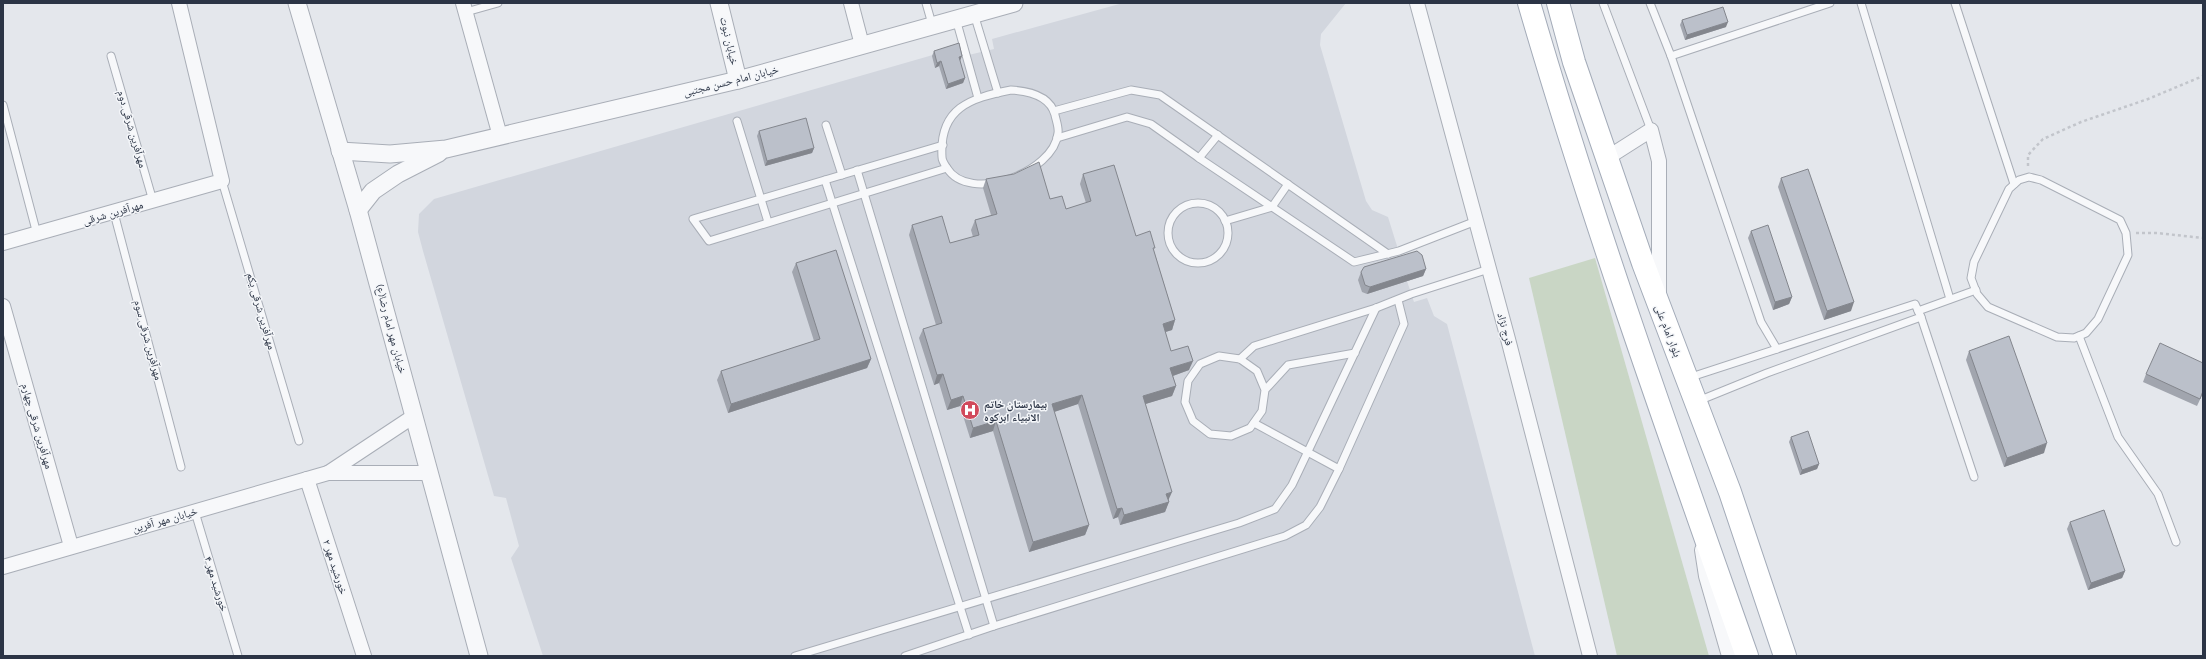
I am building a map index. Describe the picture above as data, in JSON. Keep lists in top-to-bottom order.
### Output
{
  "streets": {
    "main road": ["بلوار امام علی"],
    "street": [
      "خیابان نبوت",
      "خیابان امام حسن مجتبی",
      "مهرآفرین شرقی",
      "خیابان مهر امام رضا(ع)",
      "فرج نژاد",
      "مهرآفرین شرقی چهارم",
      "خیابان مهر آفرین",
      "خورشید مهر ۲"
    ],
    "lane": [
      "مهرآفرین شرقی دوم",
      "مهرآفرین شرقی یکم",
      "مهرآفرین شرقی سوم",
      "خورشید مهر ۴"
    ]
  },
  "crossings": [
    ["خیابان نبوت", "خیابان امام حسن مجتبی"],
    ["خیابان امام حسن مجتبی", "خیابان مهر امام رضا(ع)"],
    ["مهرآفرین شرقی دوم", "مهرآفرین شرقی"],
    ["مهرآفرین شرقی", "مهرآفرین شرقی یکم"],
    ["مهرآفرین شرقی", "مهرآفرین شرقی سوم"],
    ["خیابان مهر امام رضا(ع)", "خیابان مهر آفرین"],
    ["مهرآفرین شرقی چهارم", "خیابان مهر آفرین"],
    ["خیابان مهر آفرین", "خورشید مهر ۲"],
    ["خیابان مهر آفرین", "خورشید مهر ۴"]
  ],
  "places": {
    "hospital": ["بیمارستان خاتم الانبیاء ابرکوه"]
  }
}
